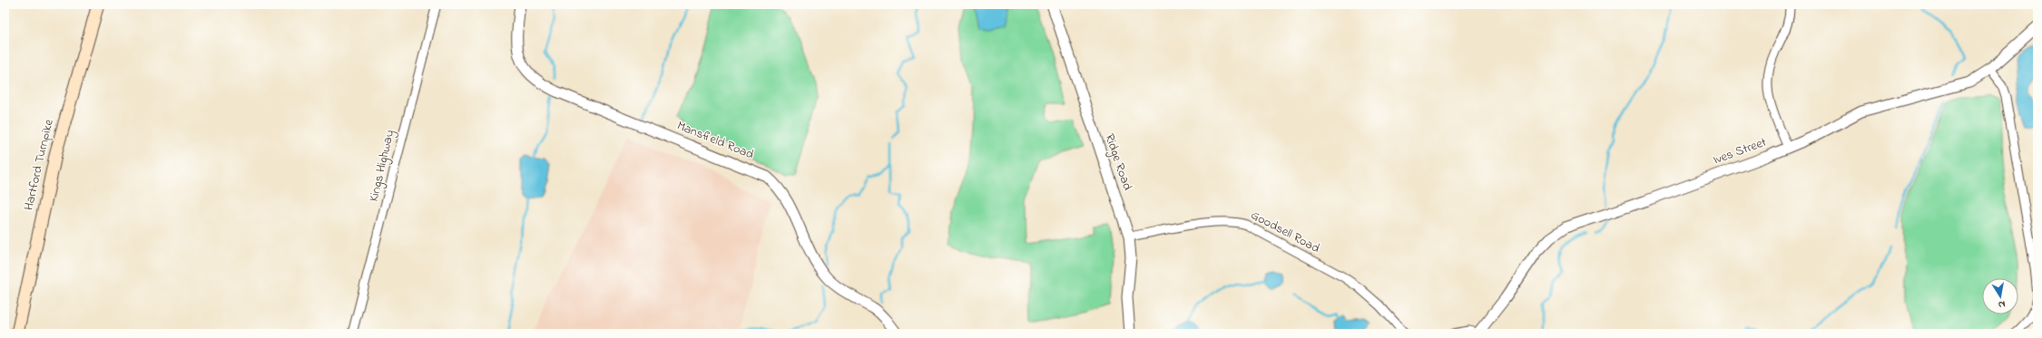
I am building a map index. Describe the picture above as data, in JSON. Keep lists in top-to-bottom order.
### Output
{
  "streets": {
    "main road": ["Hartford Turnpike"],
    "street": [
      "Mansfield Road",
      "Ives Street",
      "Ridge Road",
      "Kings Highway",
      "Goodsell Road"
    ]
  },
  "crossings": [
    ["Ridge Road", "Goodsell Road"]
  ],
  "north": "bottom"
}
